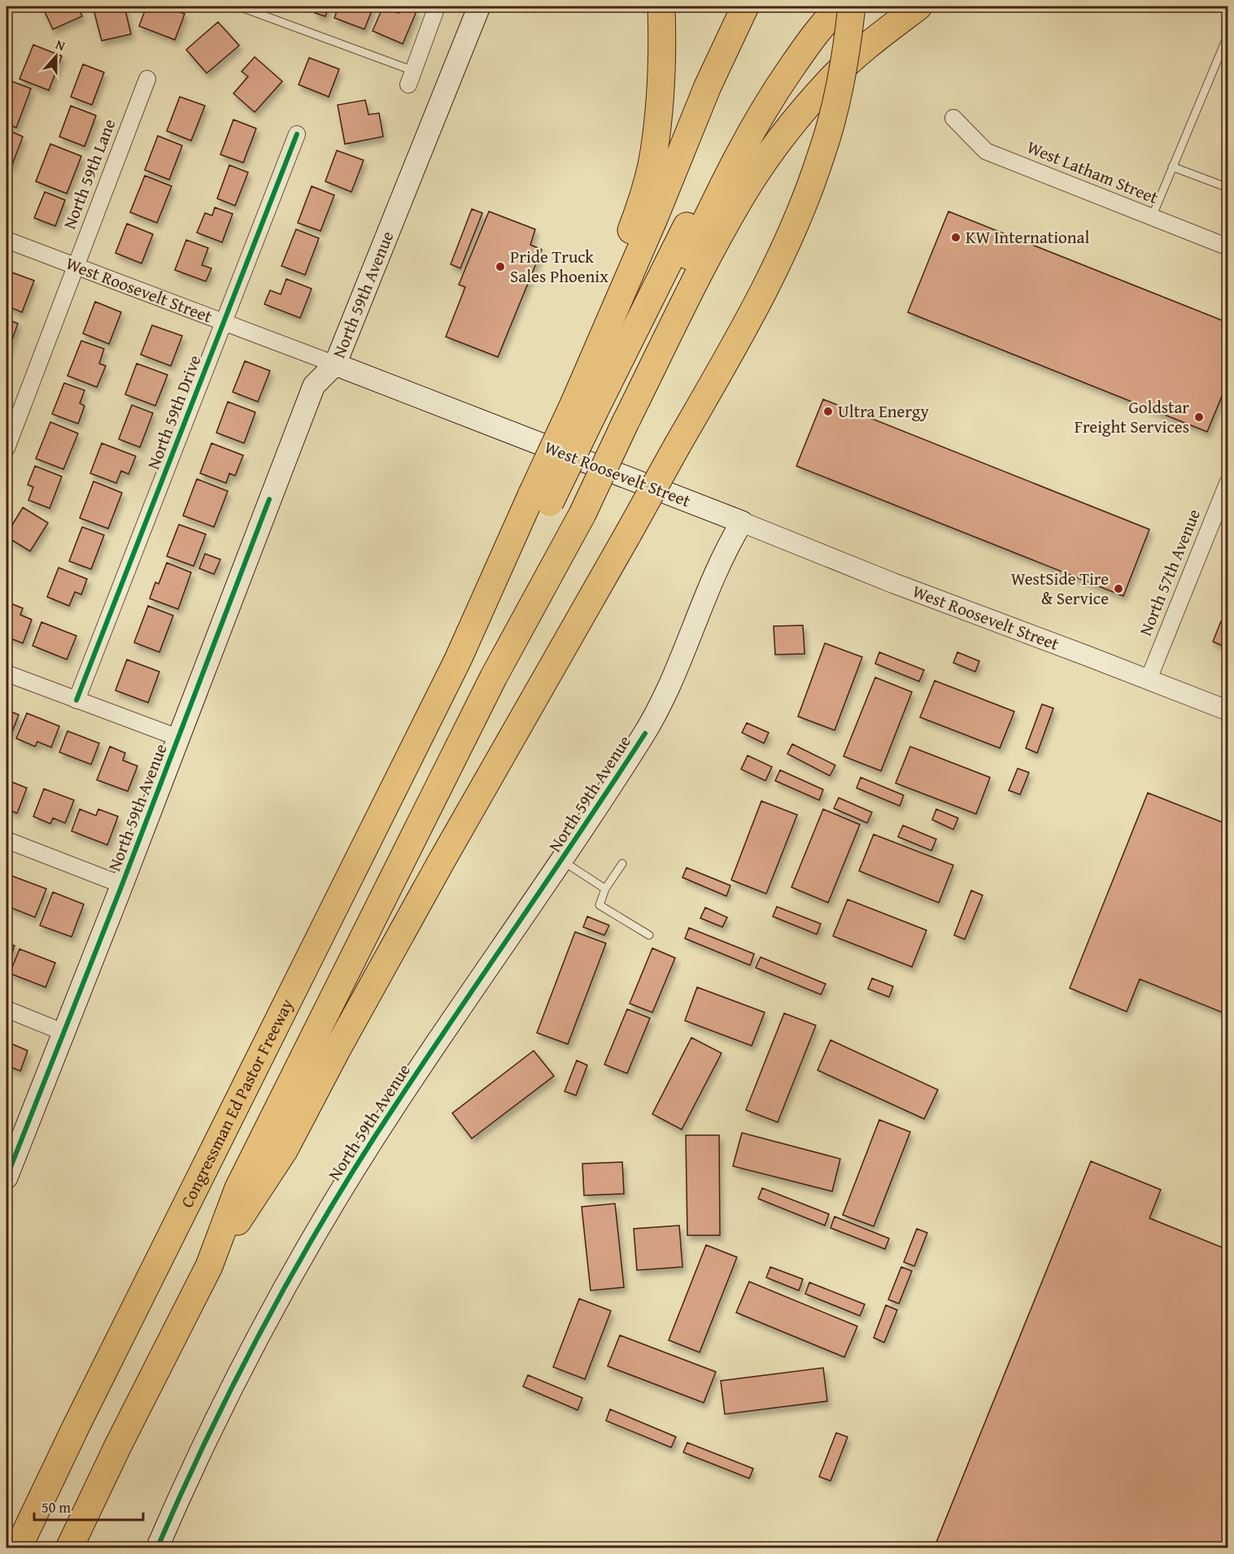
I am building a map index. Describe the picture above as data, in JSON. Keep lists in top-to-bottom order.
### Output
{
  "streets": {
    "highway": ["Congressman Ed Pastor Freeway"],
    "main road": ["West Roosevelt Street", "North 59th Avenue"],
    "street": [
      "West Latham Street",
      "North 59th Lane",
      "North 59th Drive",
      "North 57th Avenue"
    ]
  },
  "crossings": [
    ["North 59th Lane", "West Roosevelt Street"],
    ["West Roosevelt Street", "North 59th Avenue"],
    ["West Roosevelt Street", "North 59th Drive"],
    ["West Roosevelt Street", "North 57th Avenue"]
  ],
  "places": [
    "KW International",
    "Pride Truck Sales Phoenix",
    "Ultra Energy",
    "Goldstar Freight Services",
    "WestSide Tire & Service"
  ],
  "scale_bar": "50 m",
  "north": "top"
}
